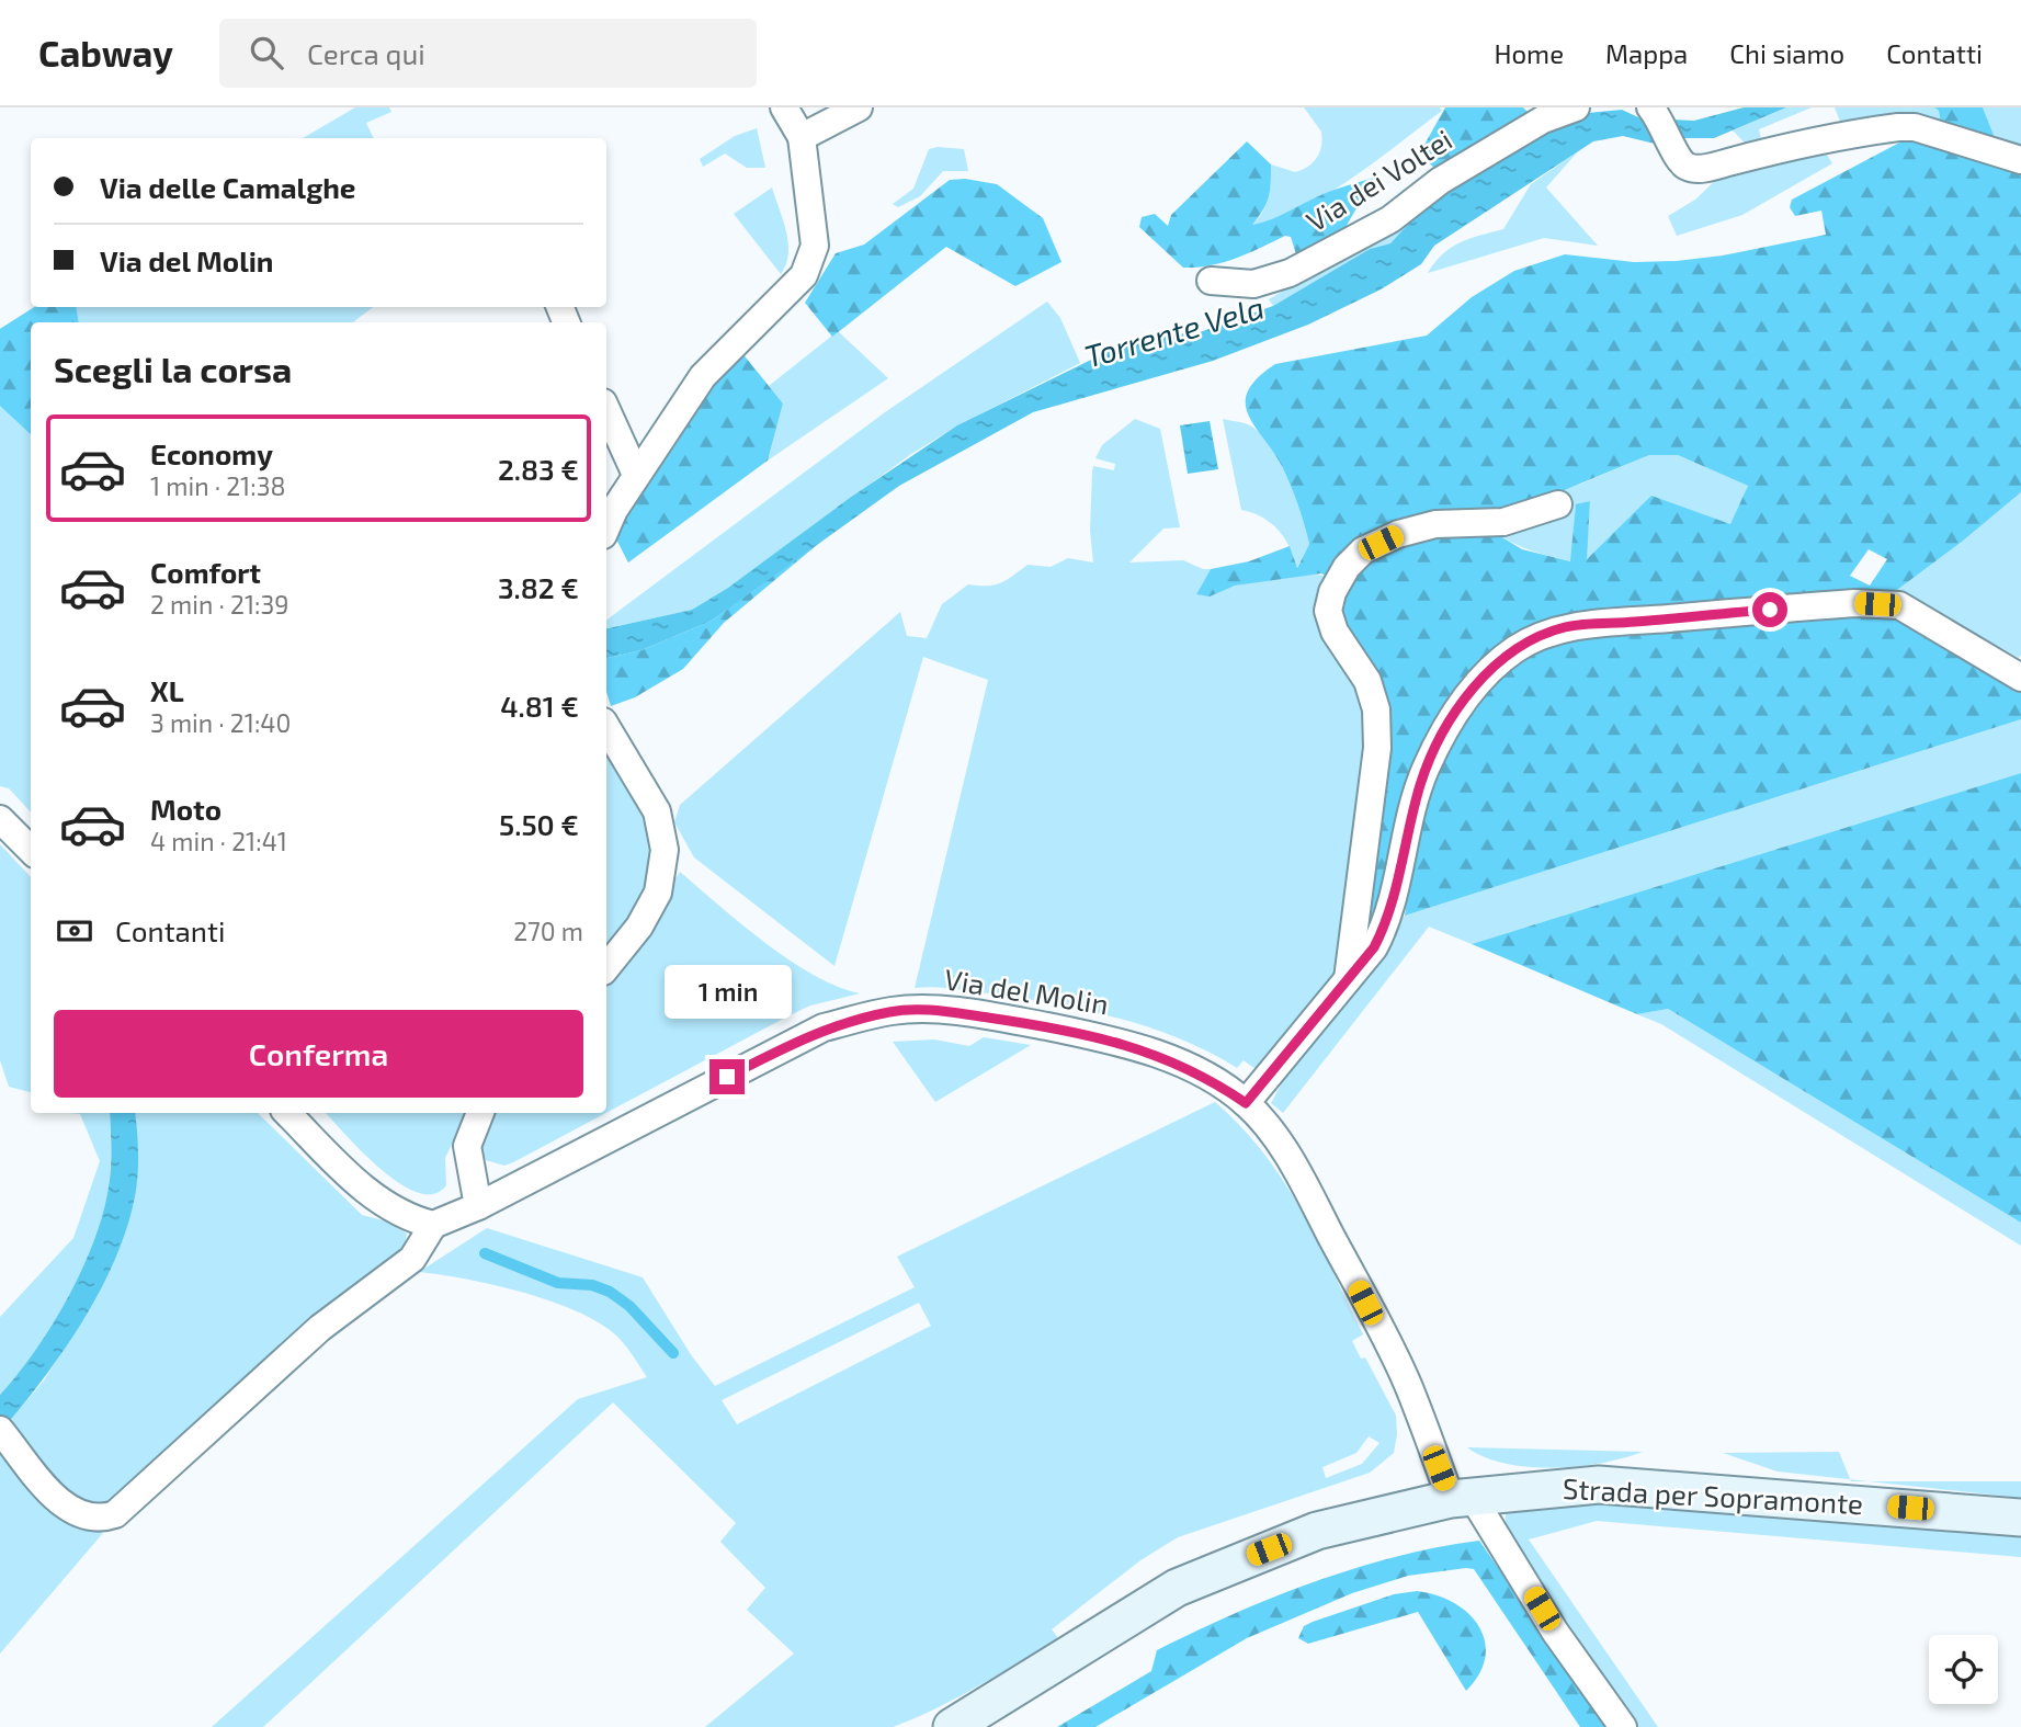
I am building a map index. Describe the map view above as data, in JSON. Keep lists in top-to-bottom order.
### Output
{
  "streets": {
    "main road": ["Strada per Sopramonte"],
    "street": ["Via dei Voltei", "Via del Molin"]
  },
  "crossings": [
    ["Via del Molin", "Strada per Sopramonte"]
  ],
  "water": ["Torrente Vela"],
  "page": {
    "header": "Cabway",
    "search": "Cerca qui",
    "nav": [
      "Home",
      "Mappa",
      "Chi siamo",
      "Contatti"
    ],
    "banner": ["Via delle Camalghe", "Via del Molin"],
    "heading": "Scegli la corsa",
    "list": [
      {
        "name": "Economy",
        "note": "1 min · 21:38",
        "value": "2.83 €"
      },
      {
        "name": "Comfort",
        "note": "2 min · 21:39",
        "value": "3.82 €"
      },
      {
        "name": "XL",
        "note": "3 min · 21:40",
        "value": "4.81 €"
      },
      {
        "name": "Moto",
        "note": "4 min · 21:41",
        "value": "5.50 €"
      }
    ],
    "pay": ["Contanti", "270 m"],
    "bubble": "1 min",
    "buttons": "Conferma"
  }
}
